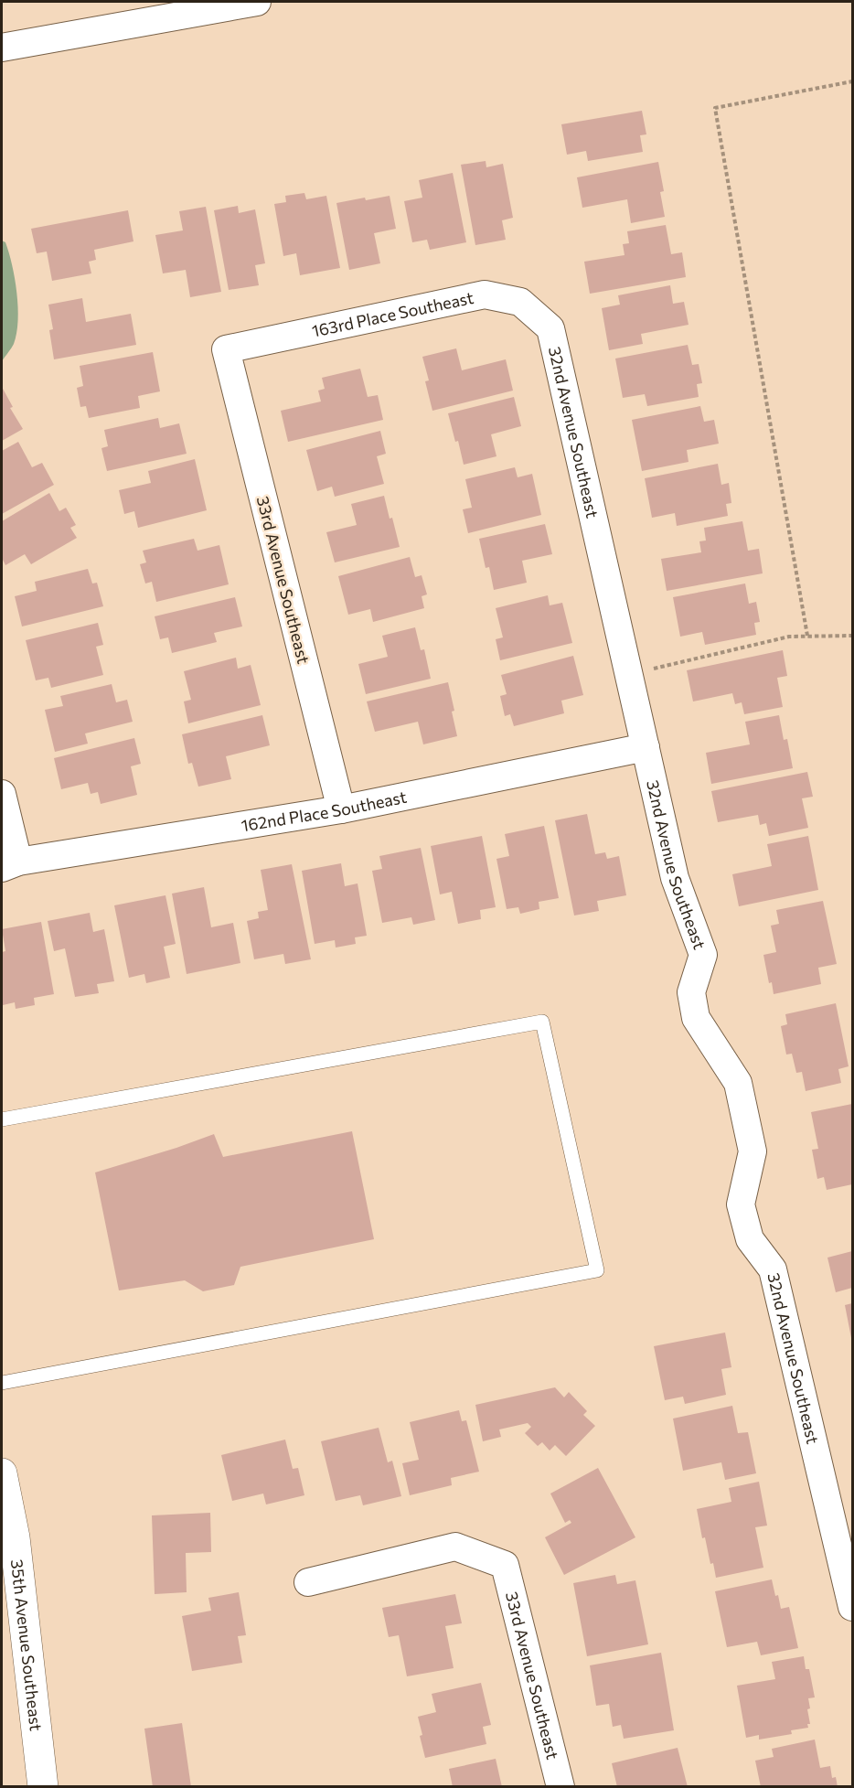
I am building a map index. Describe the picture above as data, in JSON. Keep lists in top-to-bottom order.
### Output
{
  "streets": {
    "street": [
      "163rd Place Southeast",
      "32nd Avenue Southeast",
      "33rd Avenue Southeast",
      "162nd Place Southeast",
      "35th Avenue Southeast"
    ]
  },
  "crossings": [
    ["163rd Place Southeast", "32nd Avenue Southeast"],
    ["163rd Place Southeast", "33rd Avenue Southeast"],
    ["32nd Avenue Southeast", "162nd Place Southeast"],
    ["33rd Avenue Southeast", "162nd Place Southeast"]
  ]
}
